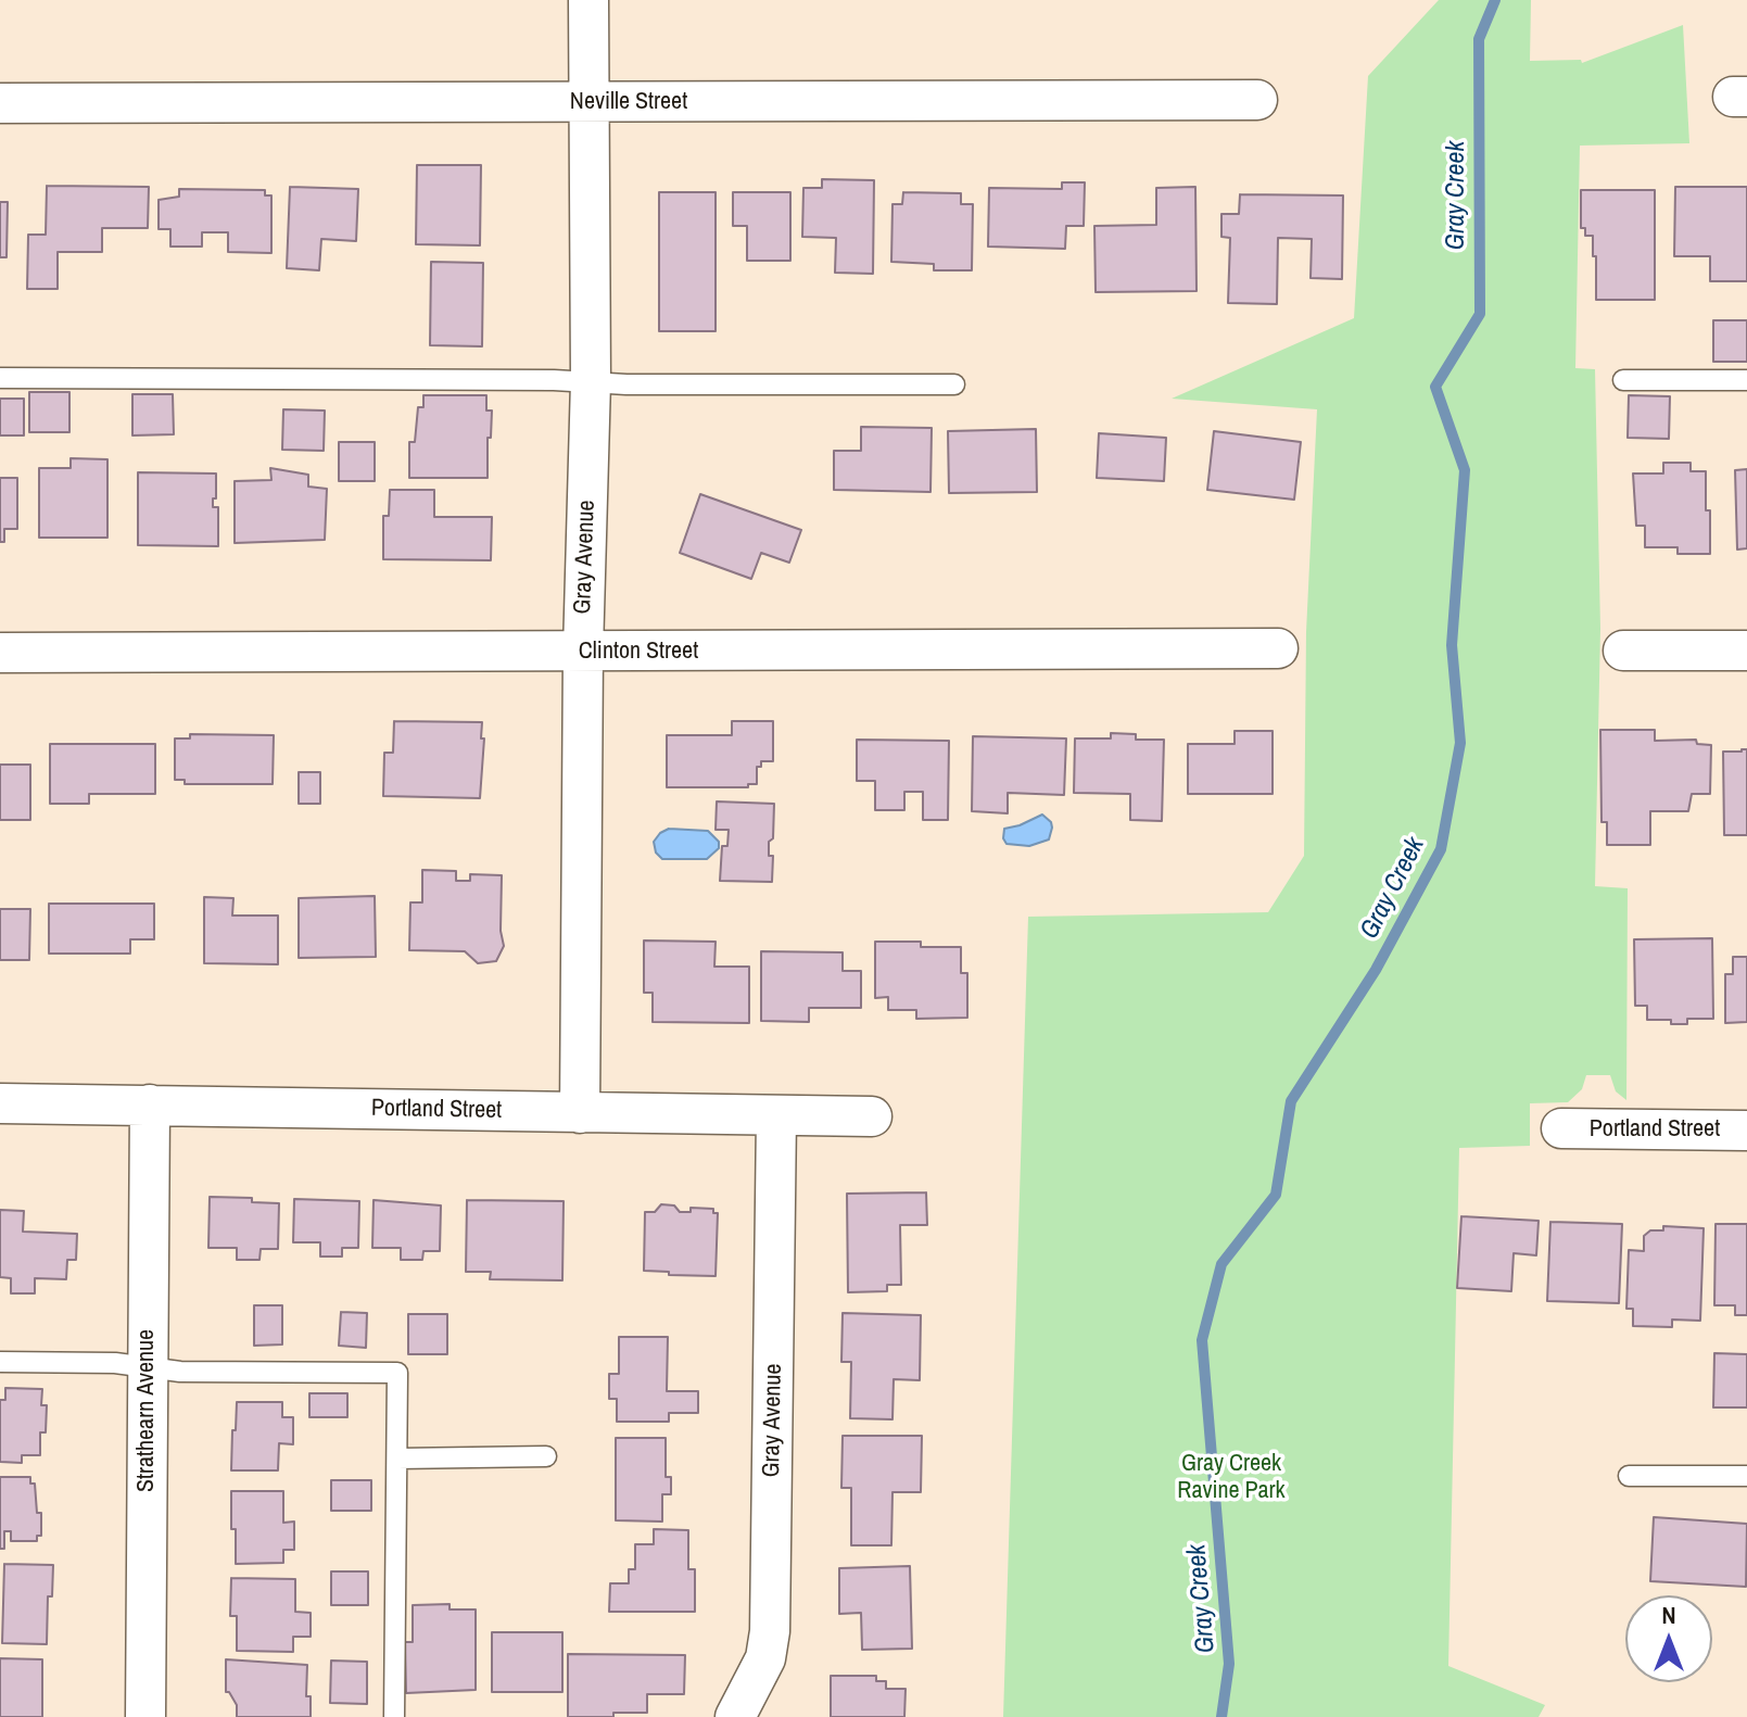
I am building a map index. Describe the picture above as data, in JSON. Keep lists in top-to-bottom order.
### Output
{
  "streets": {
    "street": [
      "Neville Street",
      "Gray Avenue",
      "Clinton Street",
      "Portland Street",
      "Strathearn Avenue"
    ]
  },
  "crossings": [
    ["Neville Street", "Gray Avenue"],
    ["Gray Avenue", "Clinton Street"],
    ["Gray Avenue", "Portland Street"],
    ["Portland Street", "Strathearn Avenue"]
  ],
  "water": ["Gray Creek"],
  "parks": ["Gray Creek Ravine Park"],
  "north": "top"
}
